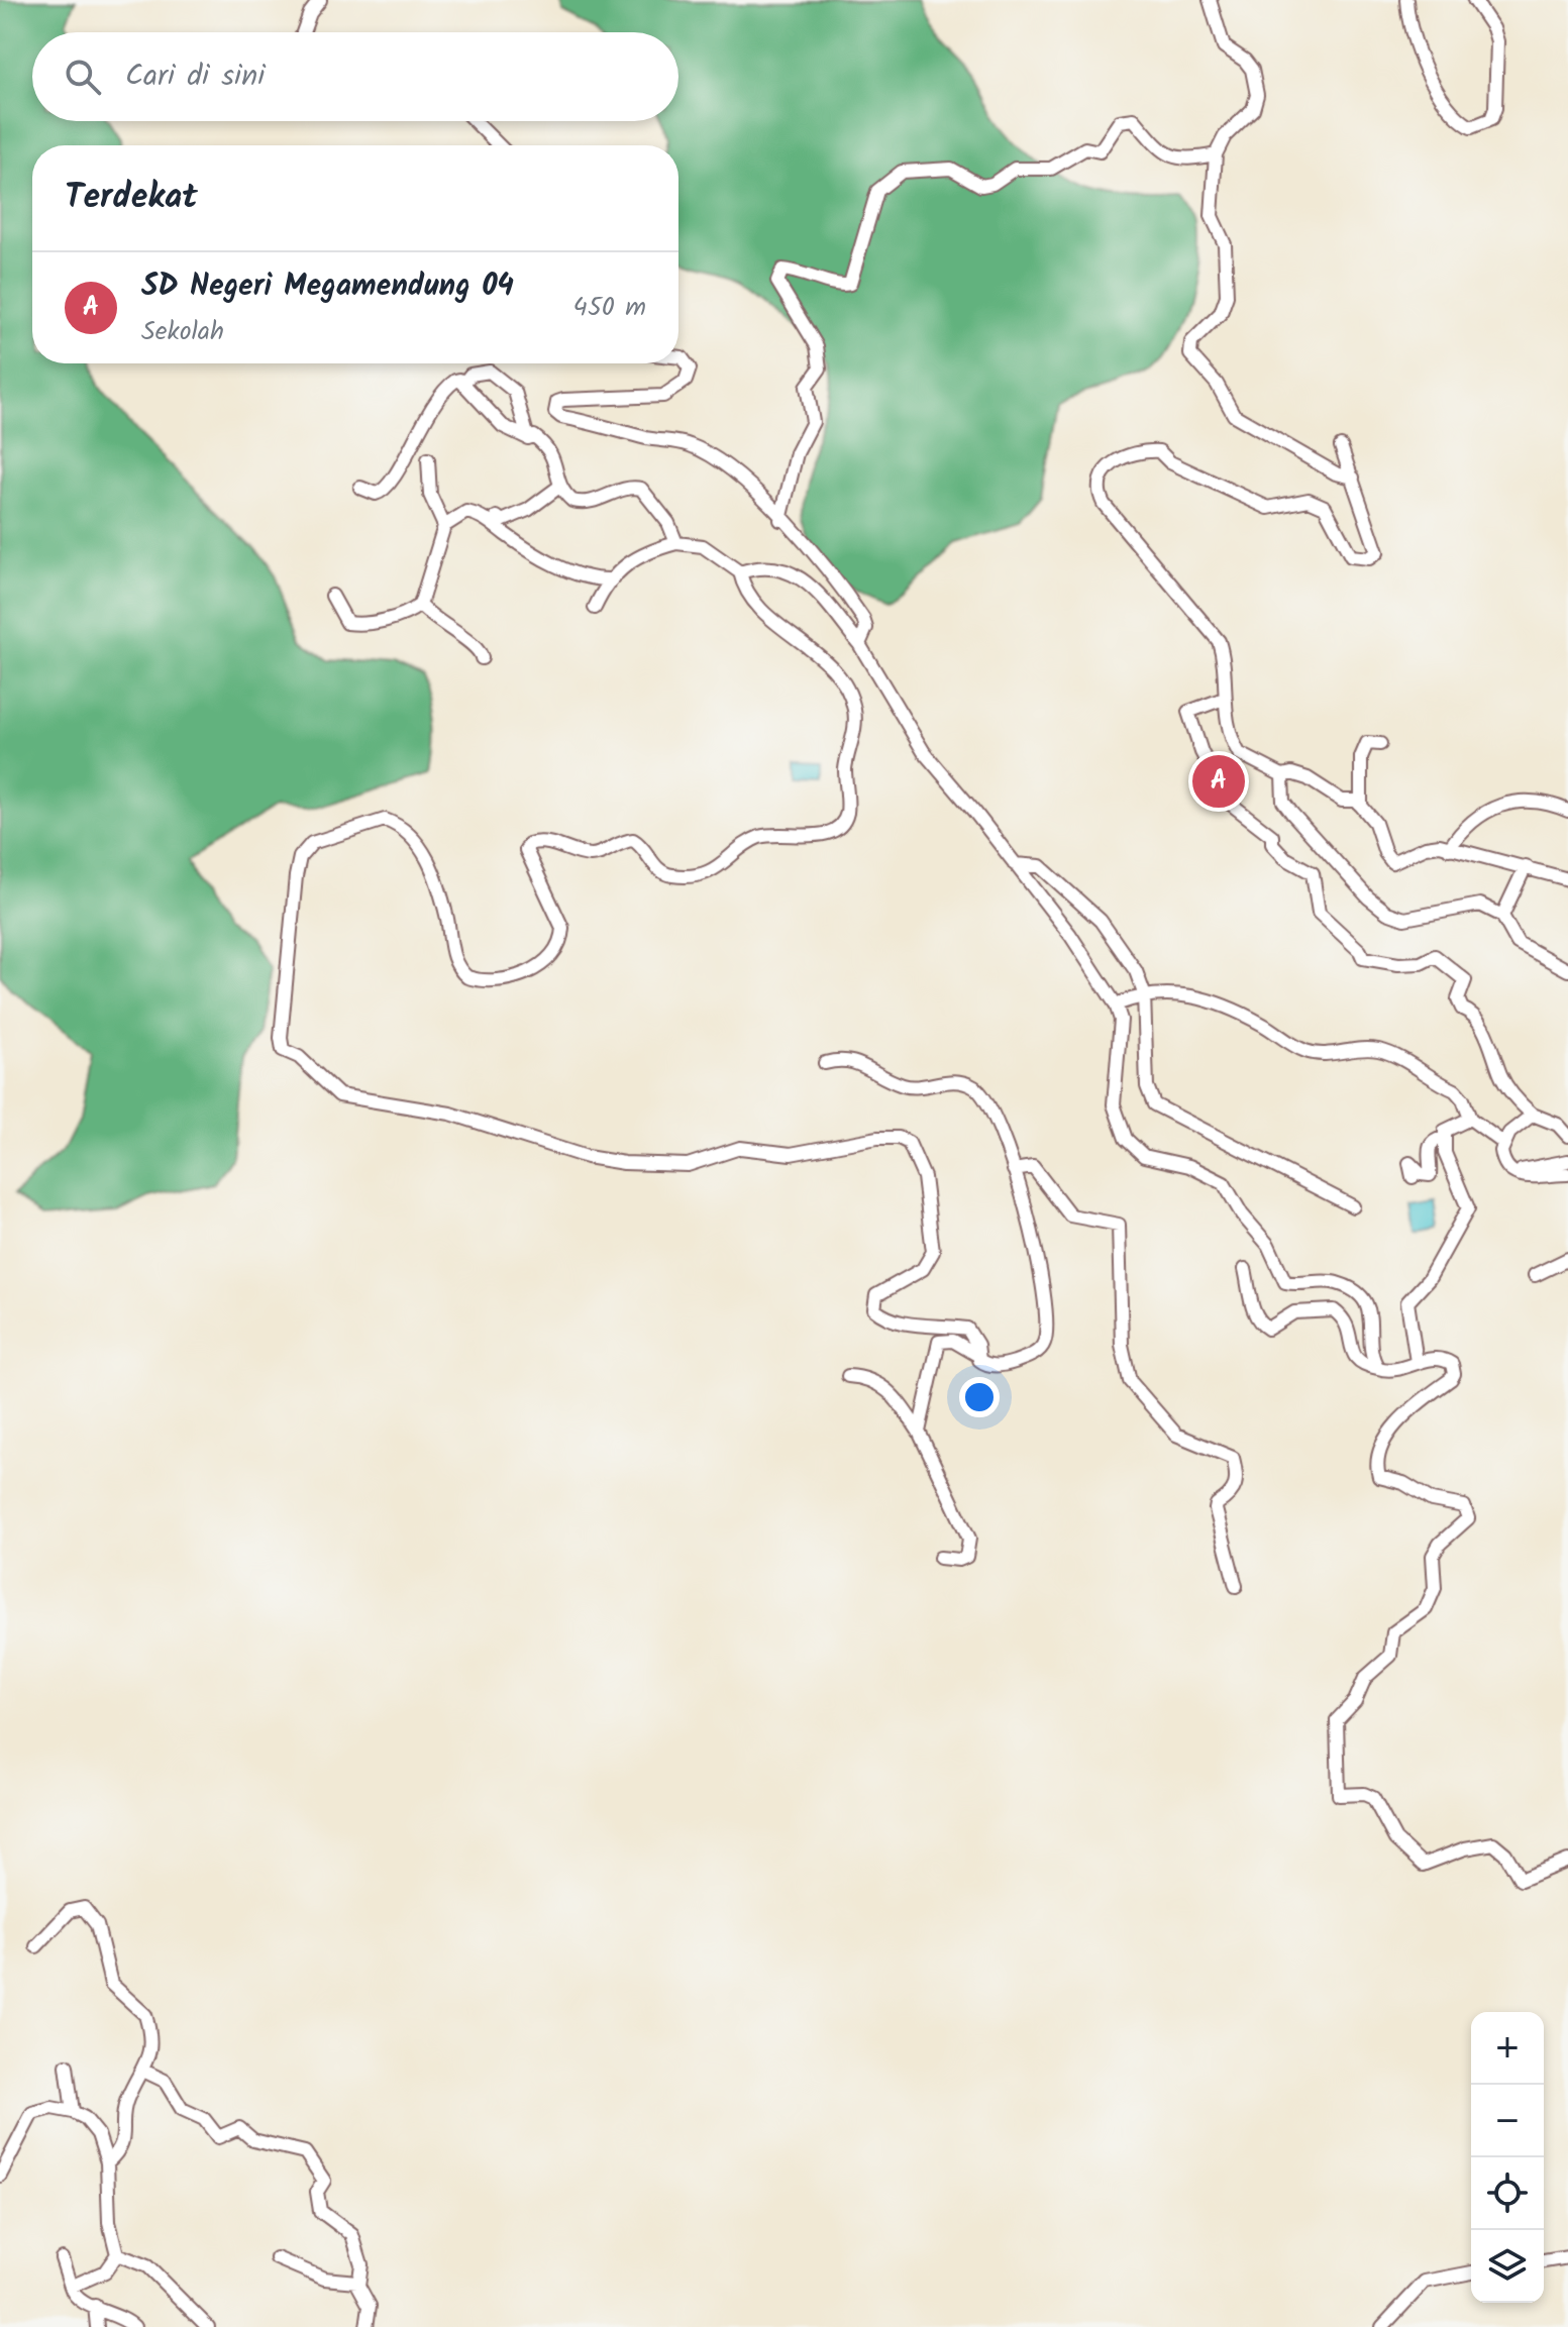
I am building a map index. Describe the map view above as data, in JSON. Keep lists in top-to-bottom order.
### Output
{
  "page": {
    "search": "Cari di sini",
    "heading": "Terdekat",
    "list": [
      {
        "mark": "A",
        "name": "SD Negeri Megamendung 04",
        "note": "Sekolah",
        "value": "450 m"
      }
    ],
    "pins": "A",
    "map_buttons": ["+", "−"]
  }
}
